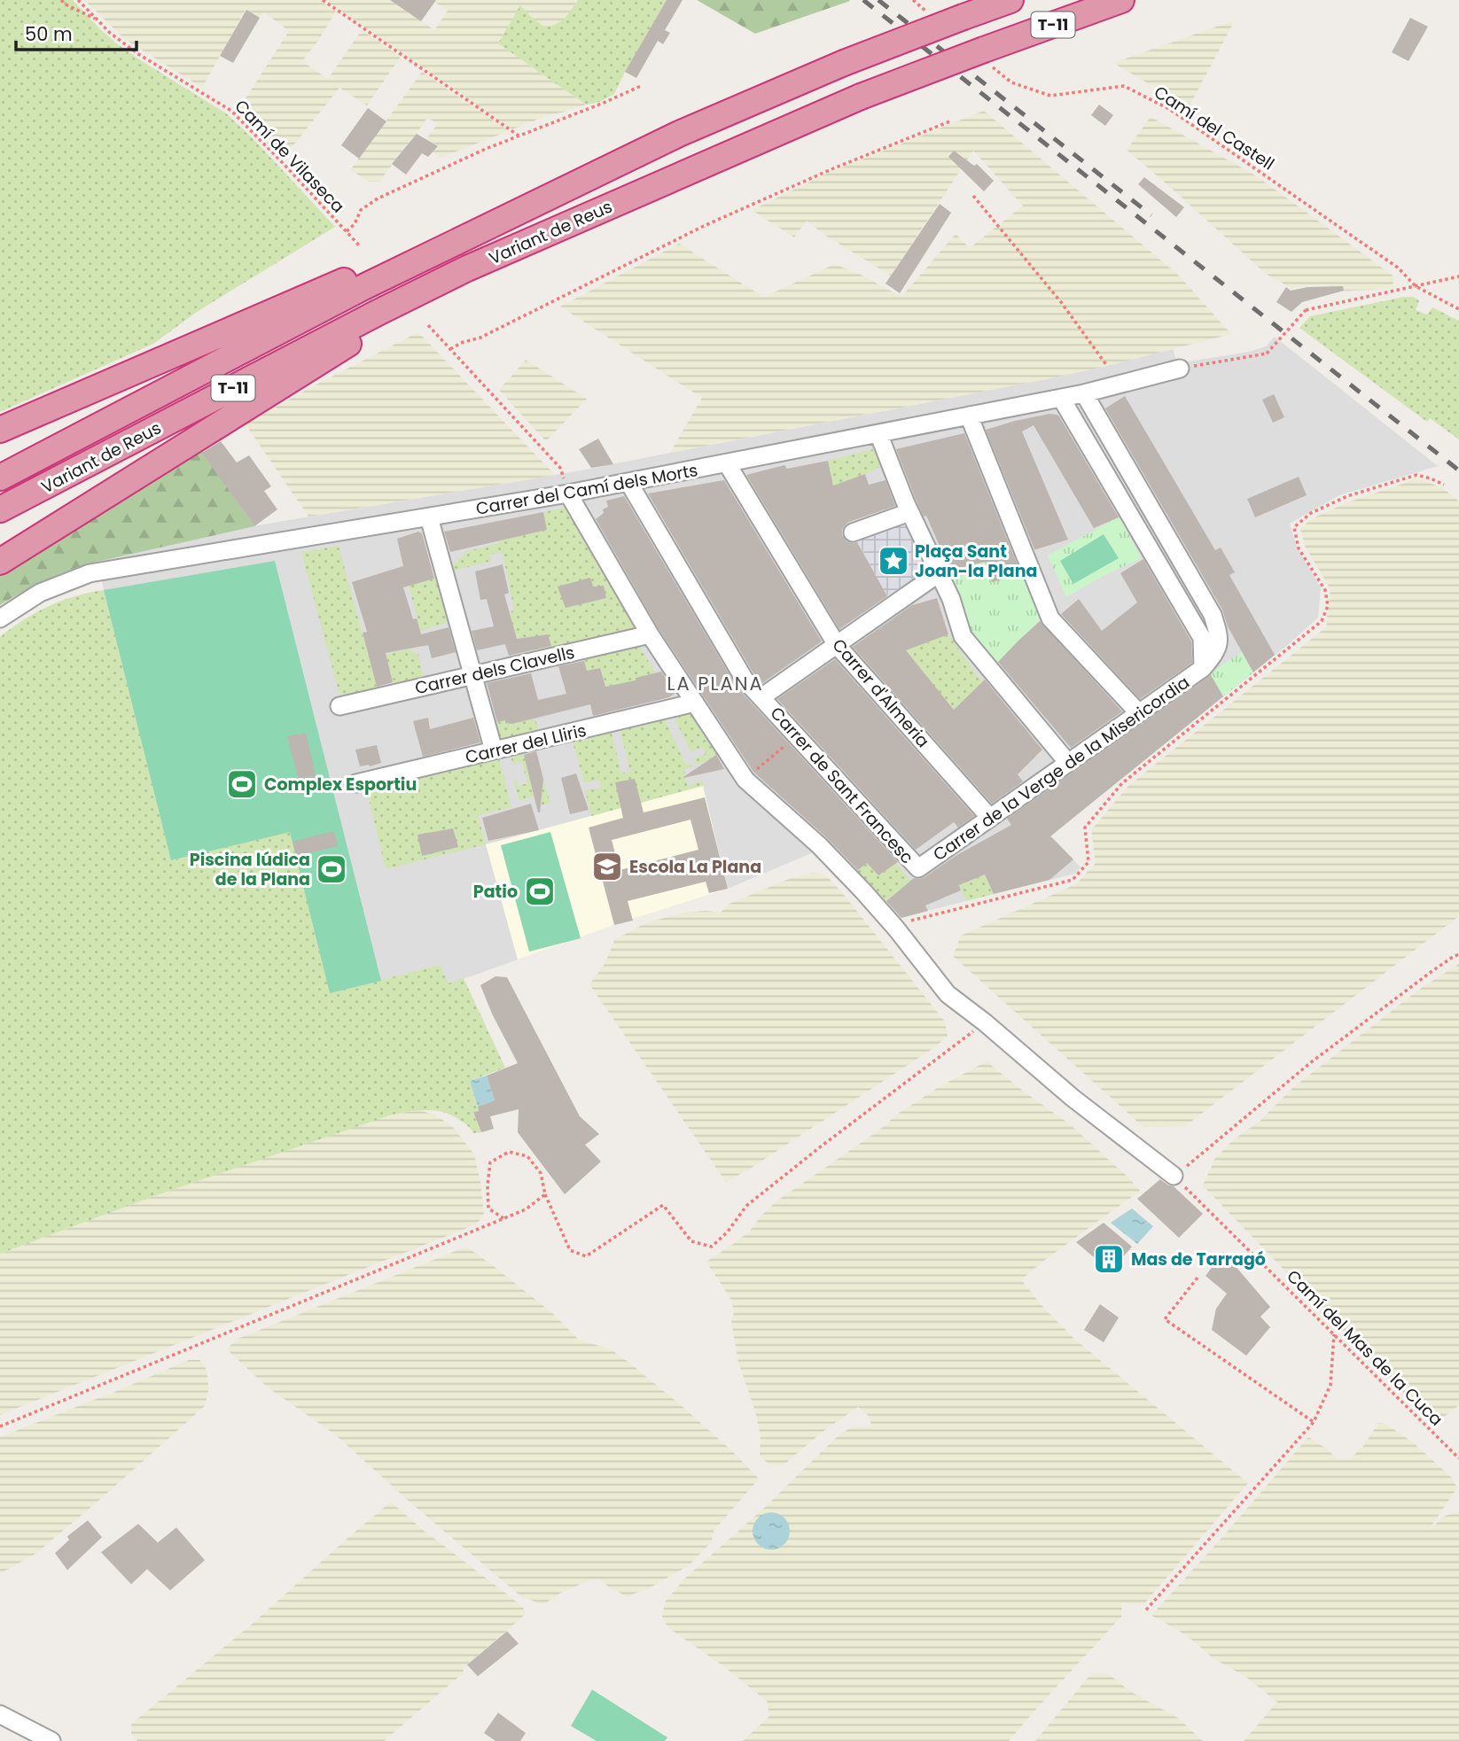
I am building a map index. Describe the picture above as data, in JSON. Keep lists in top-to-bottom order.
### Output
{
  "streets": {
    "highway": ["T-11", "Variant de Reus"],
    "street": [
      "Carrer del Camí dels Morts",
      "Carrer dels Clavells",
      "Carrer d'Almeria",
      "Carrer del Lliris",
      "Carrer de la Verge de la Misericordia",
      "Carrer de Sant Francesc"
    ],
    "path": ["Camí del Castell", "Camí de Vilaseca", "Camí del Mas de la Cuca"]
  },
  "crossings": [
    ["Camí del Castell", "Variant de Reus"],
    ["Carrer del Camí dels Morts", "Carrer d'Almeria"],
    ["Carrer del Camí dels Morts", "Carrer de Sant Francesc"],
    ["Carrer d'Almeria", "Carrer de la Verge de la Misericordia"],
    ["Carrer de la Verge de la Misericordia", "Carrer de Sant Francesc"]
  ],
  "districts": ["LA PLANA"],
  "places": {
    "place": ["Plaça Sant Joan-la Plana"],
    "sports": ["Complex Esportiu", "Piscina lúdica de la Plana", "Patio"],
    "school or university": ["Escola La Plana"],
    "building": ["Mas de Tarragó"]
  },
  "scale_bar": "50 m"
}
